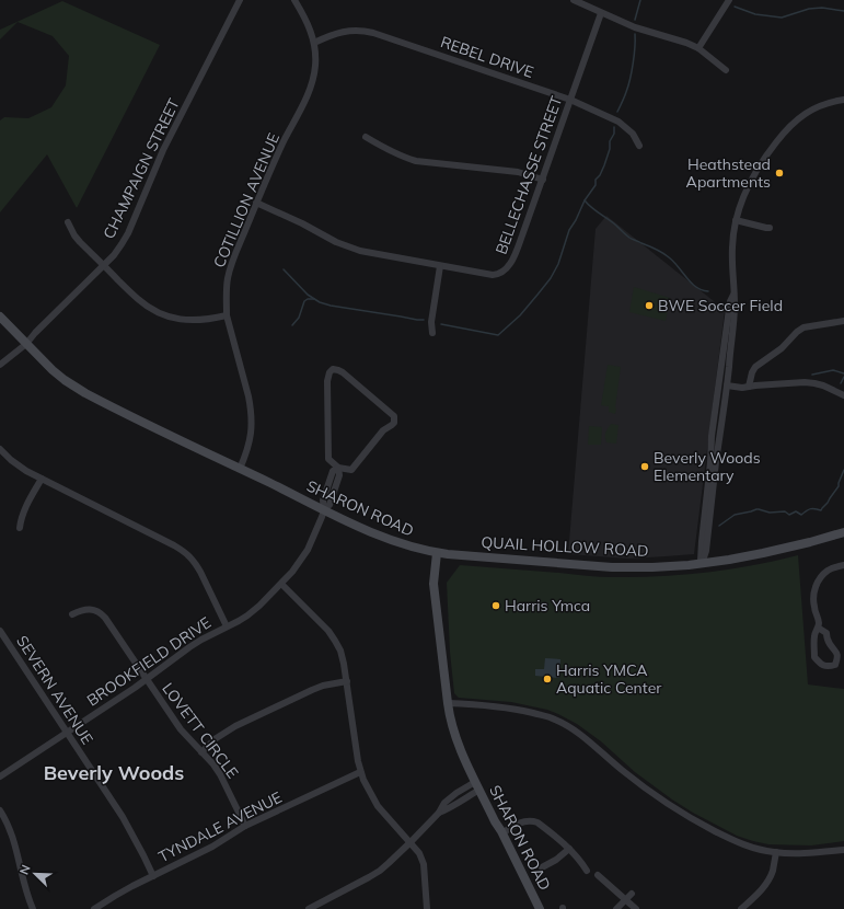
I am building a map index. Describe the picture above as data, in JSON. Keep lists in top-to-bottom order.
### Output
{
  "streets": {
    "main road": ["SHARON ROAD", "QUAIL HOLLOW ROAD"],
    "street": [
      "REBEL DRIVE",
      "CHAMPAIGN STREET",
      "BELLECHASSE STREET",
      "COTILLION AVENUE",
      "BROOKFIELD DRIVE",
      "SEVERN AVENUE",
      "LOVETT CIRCLE",
      "TYNDALE AVENUE"
    ]
  },
  "crossings": [
    ["REBEL DRIVE", "BELLECHASSE STREET"],
    ["REBEL DRIVE", "COTILLION AVENUE"],
    ["CHAMPAIGN STREET", "SHARON ROAD"],
    ["BELLECHASSE STREET", "COTILLION AVENUE"],
    ["COTILLION AVENUE", "SHARON ROAD"],
    ["SHARON ROAD", "QUAIL HOLLOW ROAD"],
    ["SHARON ROAD", "BROOKFIELD DRIVE"],
    ["BROOKFIELD DRIVE", "SEVERN AVENUE"],
    ["BROOKFIELD DRIVE", "LOVETT CIRCLE"],
    ["SEVERN AVENUE", "TYNDALE AVENUE"],
    ["LOVETT CIRCLE", "TYNDALE AVENUE"]
  ],
  "districts": ["Beverly Woods"],
  "places": [
    "Heathstead Apartments",
    "BWE Soccer Field",
    "Beverly Woods Elementary",
    "Harris Ymca",
    "Harris YMCA Aquatic Center"
  ],
  "north": "top left"
}
